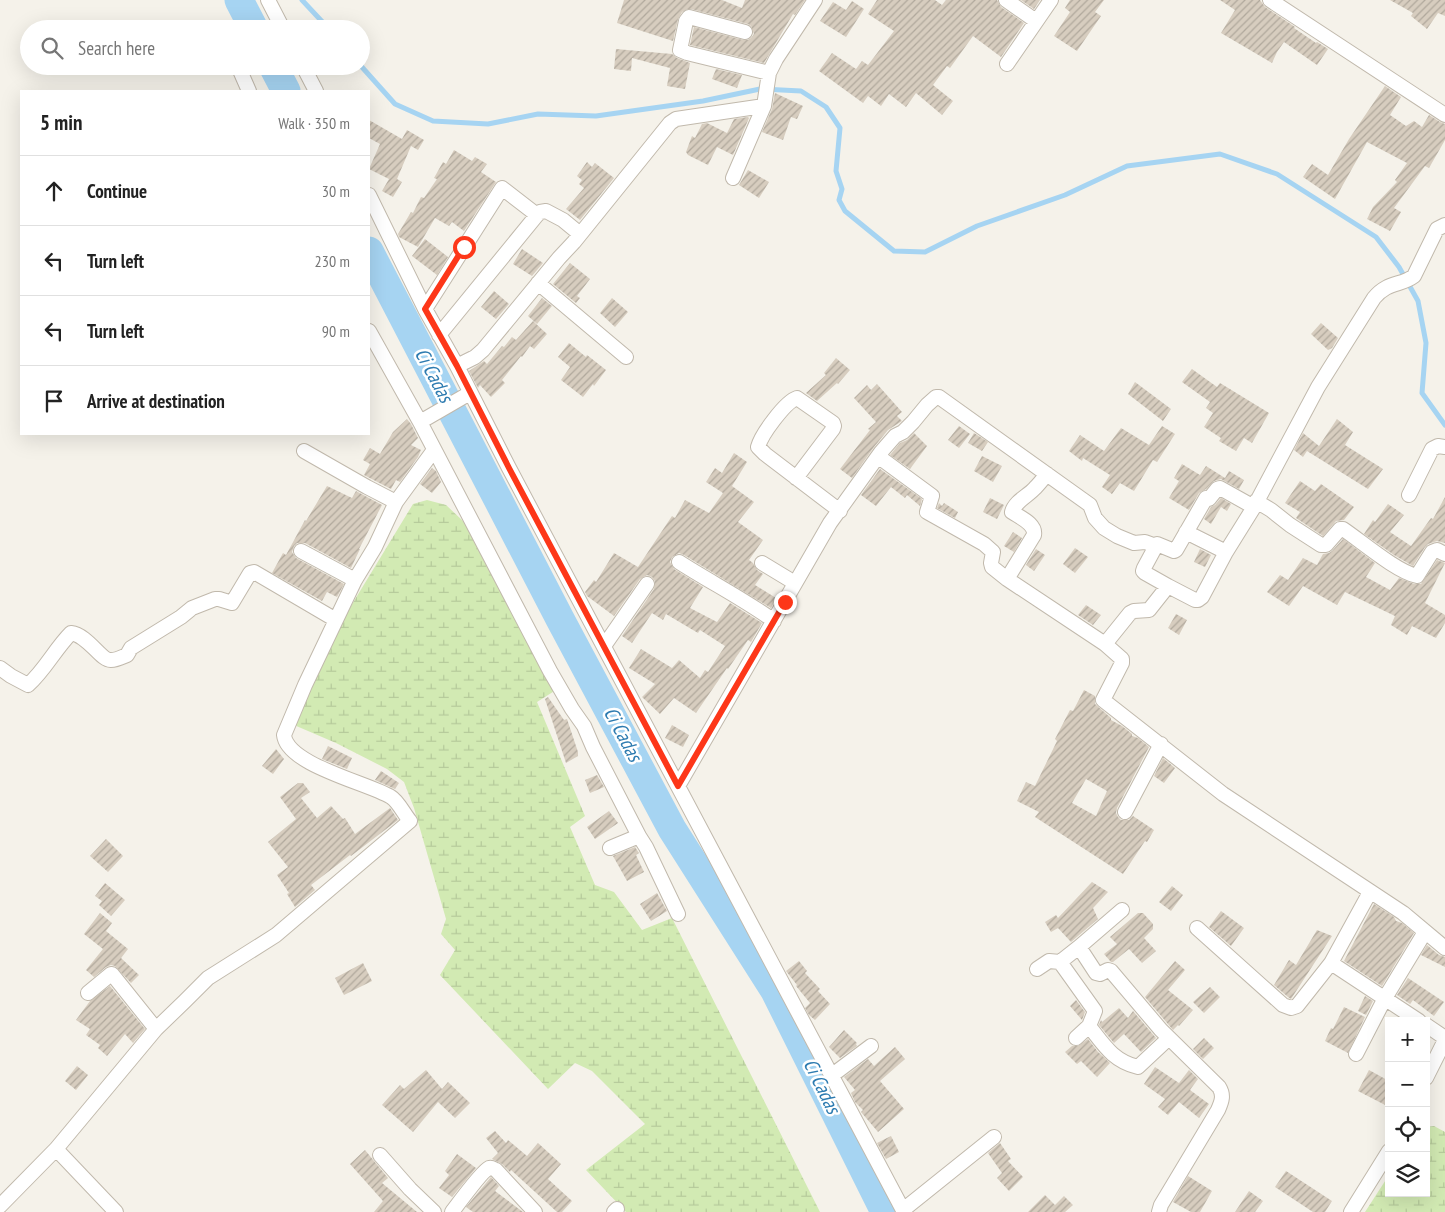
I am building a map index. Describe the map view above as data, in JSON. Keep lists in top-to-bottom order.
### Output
{
  "water": ["Ci Cadas"],
  "page": {
    "search": "Search here",
    "heading": ["5 min", "Walk · 350 m"],
    "list": [
      ["Continue", "30 m"],
      ["Turn left", "230 m"],
      ["Turn left", "90 m"],
      "Arrive at destination"
    ],
    "map_buttons": ["+", "−"]
  }
}
